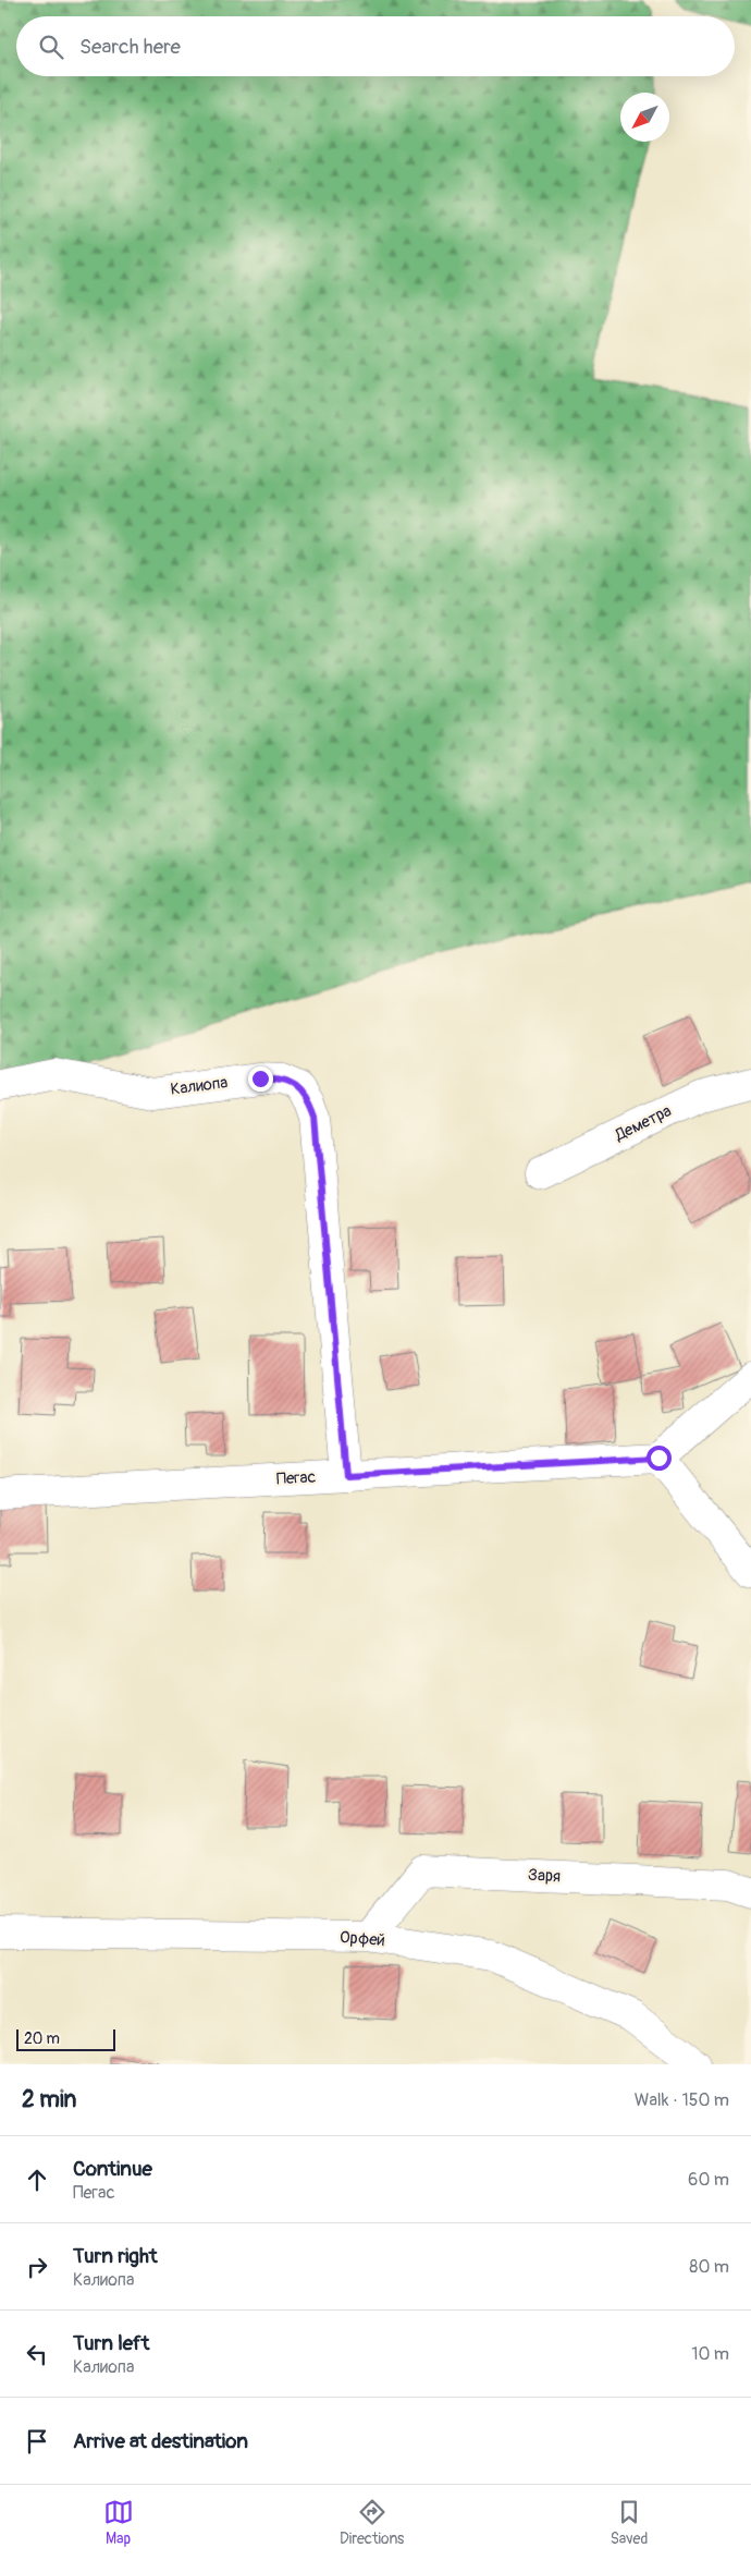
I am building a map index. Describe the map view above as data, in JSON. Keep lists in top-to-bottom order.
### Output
{
  "streets": {
    "street": [
      "Калиопа",
      "Деметра",
      "Пегас",
      "Заря",
      "Орфей"
    ]
  },
  "crossings": [
    ["Калиопа", "Пегас"],
    ["Заря", "Орфей"]
  ],
  "scale_bar": "20 m",
  "north": "bottom left",
  "page": {
    "search": "Search here",
    "scale": "20 m",
    "heading": ["2 min", "Walk · 150 m"],
    "list": [
      ["Continue", "Пегас", "60 m"],
      ["Turn right", "Калиопа", "80 m"],
      ["Turn left", "Калиопа", "10 m"],
      "Arrive at destination"
    ],
    "nav": ["Map", "Directions", "Saved"]
  }
}
